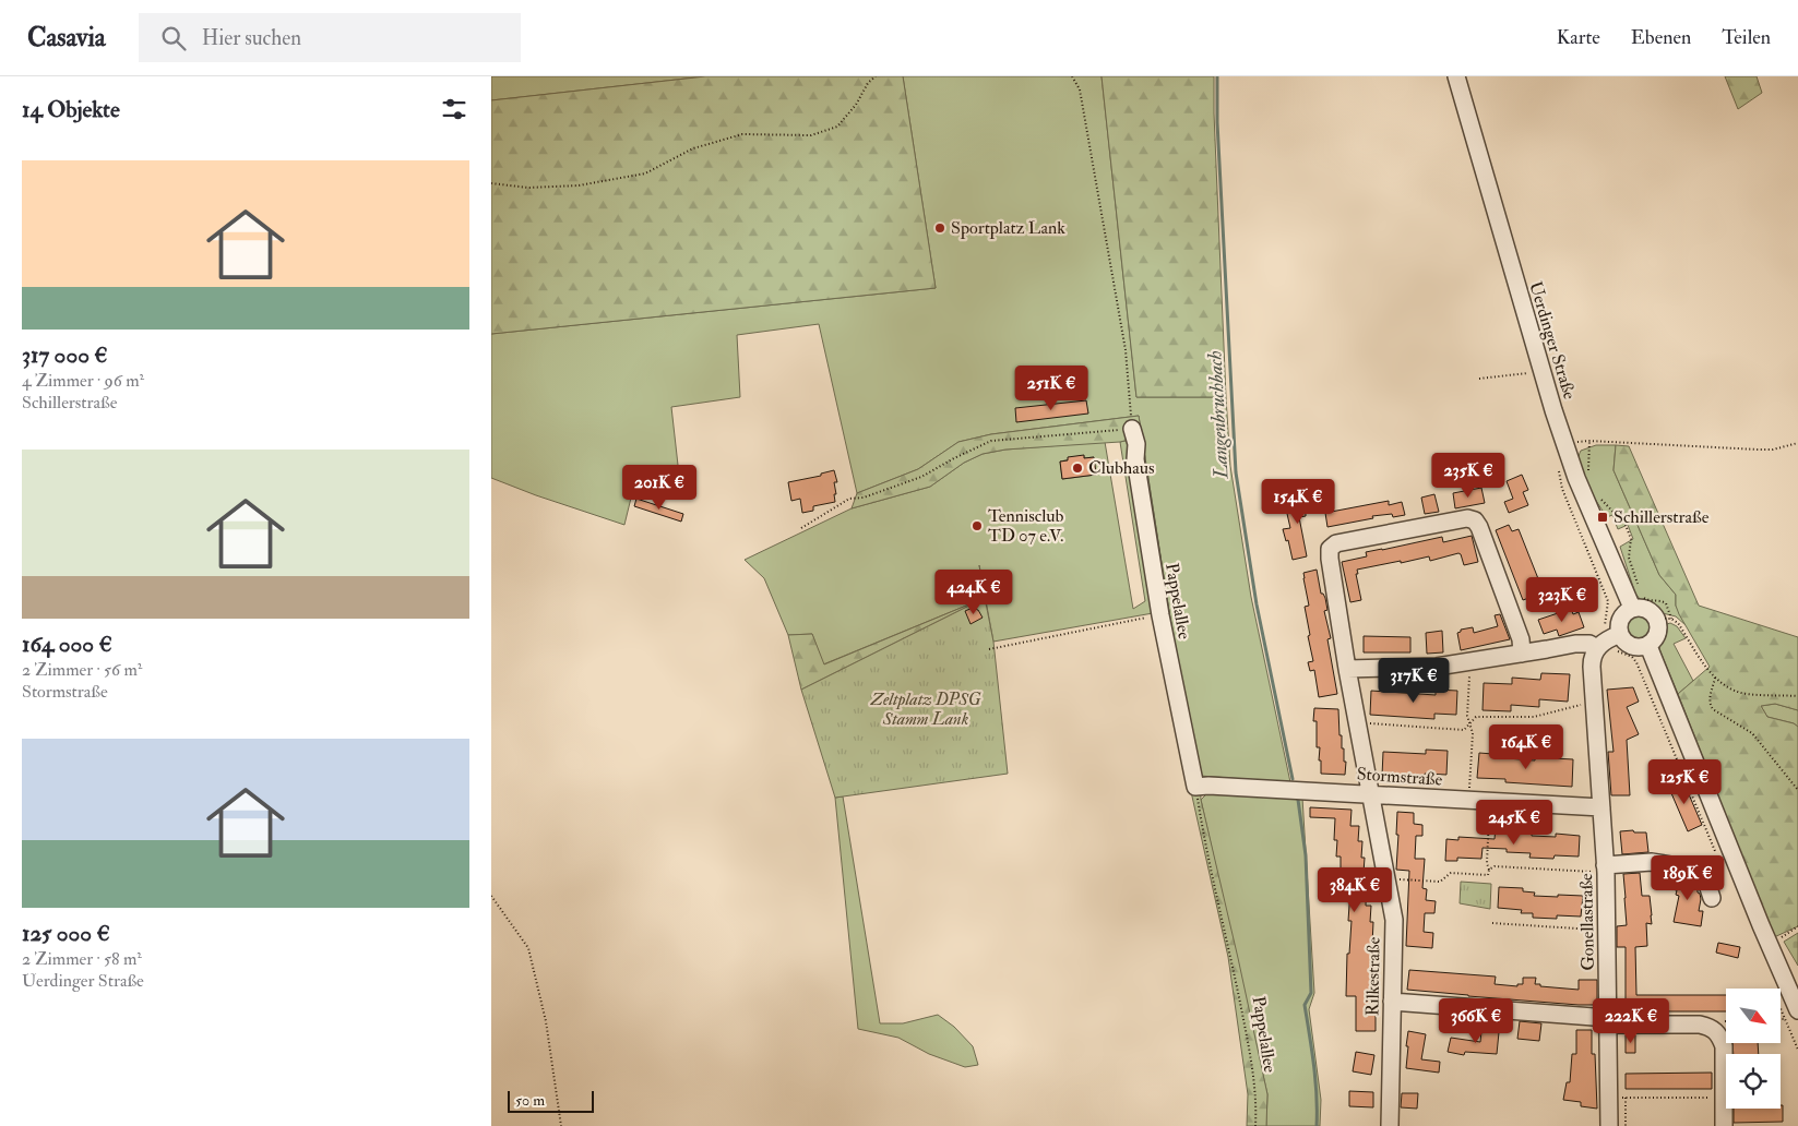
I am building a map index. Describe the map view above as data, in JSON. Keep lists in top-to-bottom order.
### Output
{
  "streets": {
    "street": [
      "Uerdinger Straße",
      "Pappelallee",
      "Stormstraße",
      "Gonellastraße",
      "Rilkestraße"
    ]
  },
  "crossings": [
    ["Pappelallee", "Stormstraße"],
    ["Stormstraße", "Gonellastraße"],
    ["Stormstraße", "Rilkestraße"]
  ],
  "water": ["Langenbruchbach"],
  "parks": ["Zeltplatz DPSG Stamm Lank"],
  "places": {
    "other": ["Sportplatz Lank", "Clubhaus", "Tennisclub TD 07 e.V."],
    "transit": ["Schillerstraße"]
  },
  "scale_bar": "50 m",
  "north": "bottom right",
  "page": {
    "header": "Casavia",
    "search": "Hier suchen",
    "nav": ["Karte", "Ebenen", "Teilen"],
    "heading": "14 Objekte",
    "list": [
      {
        "name": "317 000 €",
        "note": "4 Zimmer · 96 m² · Schillerstraße"
      },
      {
        "name": "164 000 €",
        "note": "2 Zimmer · 56 m² · Stormstraße"
      },
      {
        "name": "125 000 €",
        "note": "2 Zimmer · 58 m² · Uerdinger Straße"
      }
    ],
    "price": [
      "251K €",
      "235K €",
      "201K €",
      "154K €",
      "424K €",
      "323K €",
      "317K €",
      "164K €",
      "125K €",
      "245K €",
      "189K €",
      "384K €",
      "366K €",
      "222K €"
    ],
    "scale": "50 m"
  }
}
